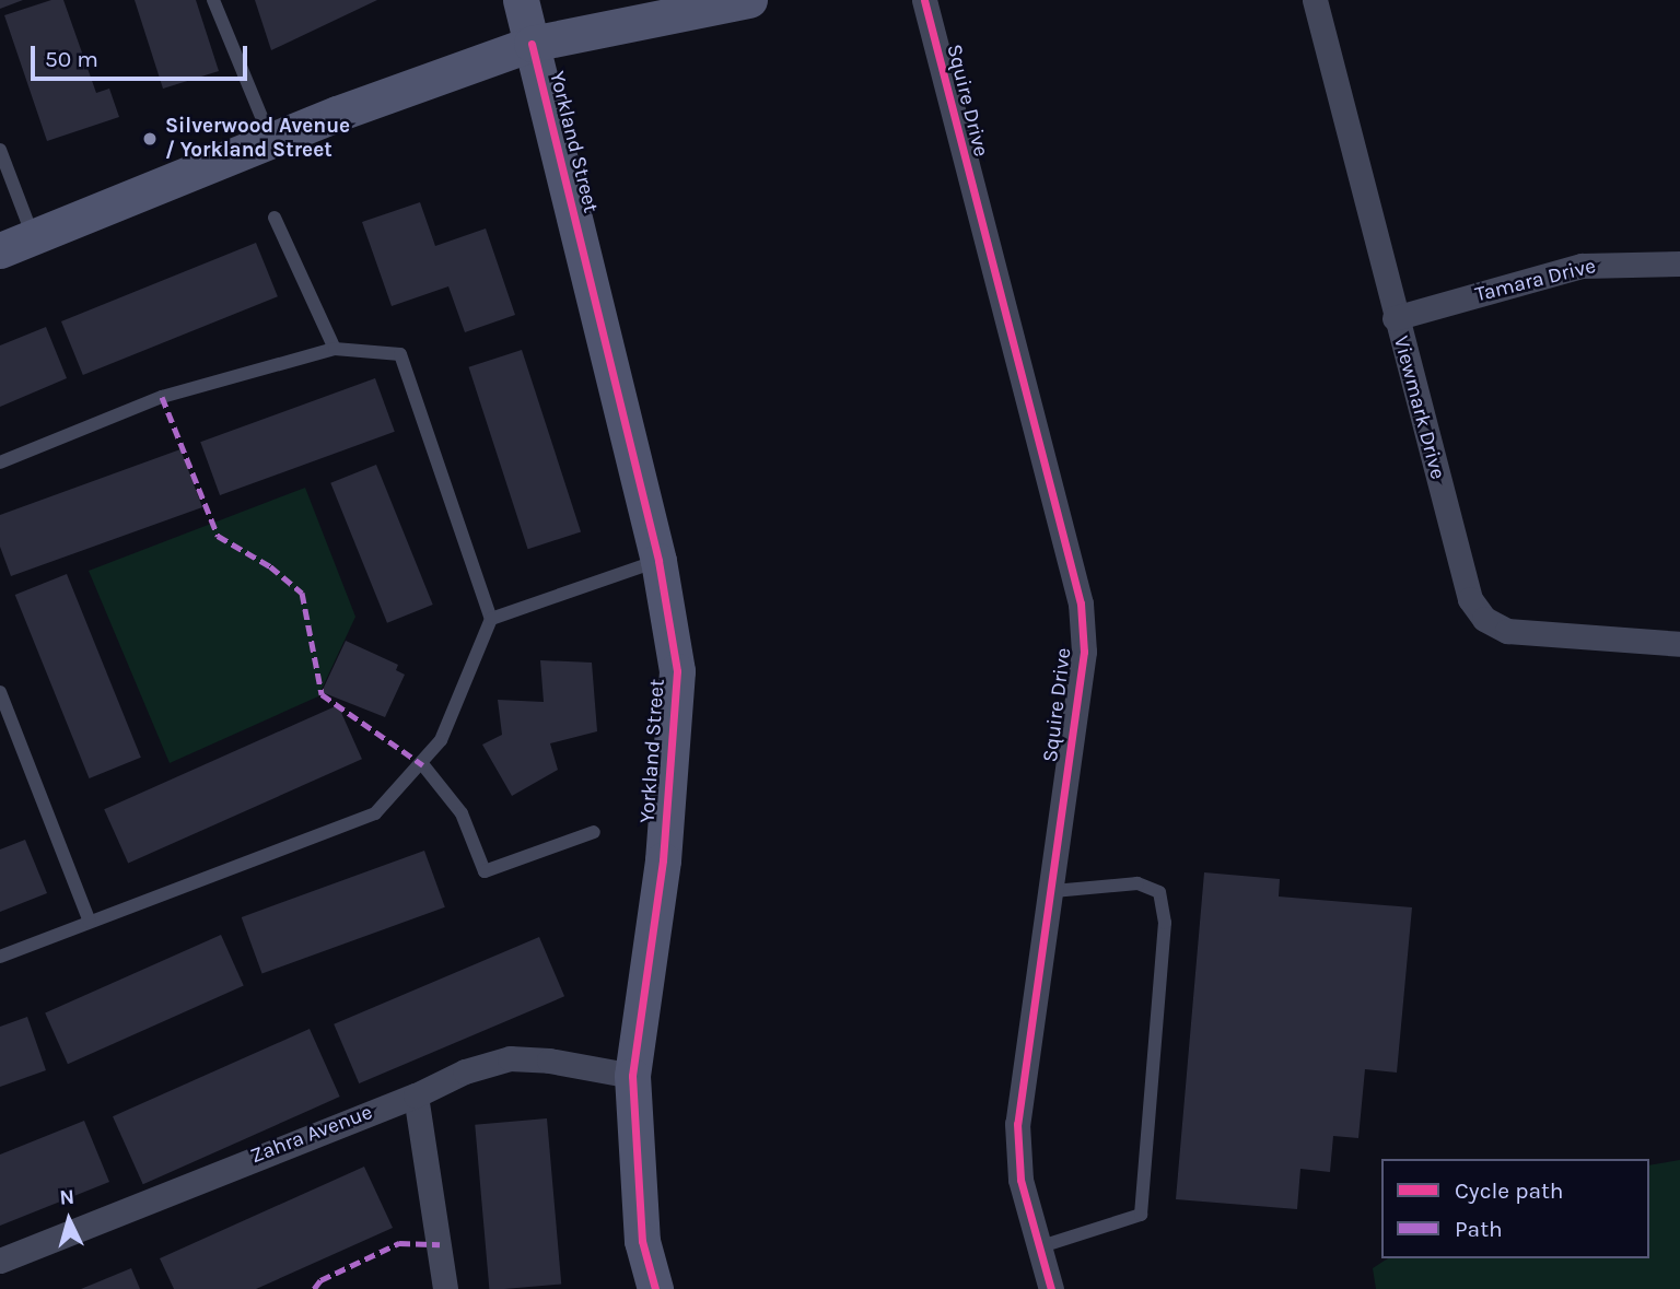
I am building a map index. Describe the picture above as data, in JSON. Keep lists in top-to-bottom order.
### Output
{
  "streets": {
    "street": [
      "Squire Drive",
      "Yorkland Street",
      "Tamara Drive",
      "Viewmark Drive",
      "Zahra Avenue"
    ]
  },
  "crossings": [
    ["Yorkland Street", "Zahra Avenue"],
    ["Tamara Drive", "Viewmark Drive"]
  ],
  "places": ["Silverwood Avenue / Yorkland Street"],
  "legend": ["Cycle path", "Path"],
  "scale_bar": "50 m",
  "north": "top"
}
